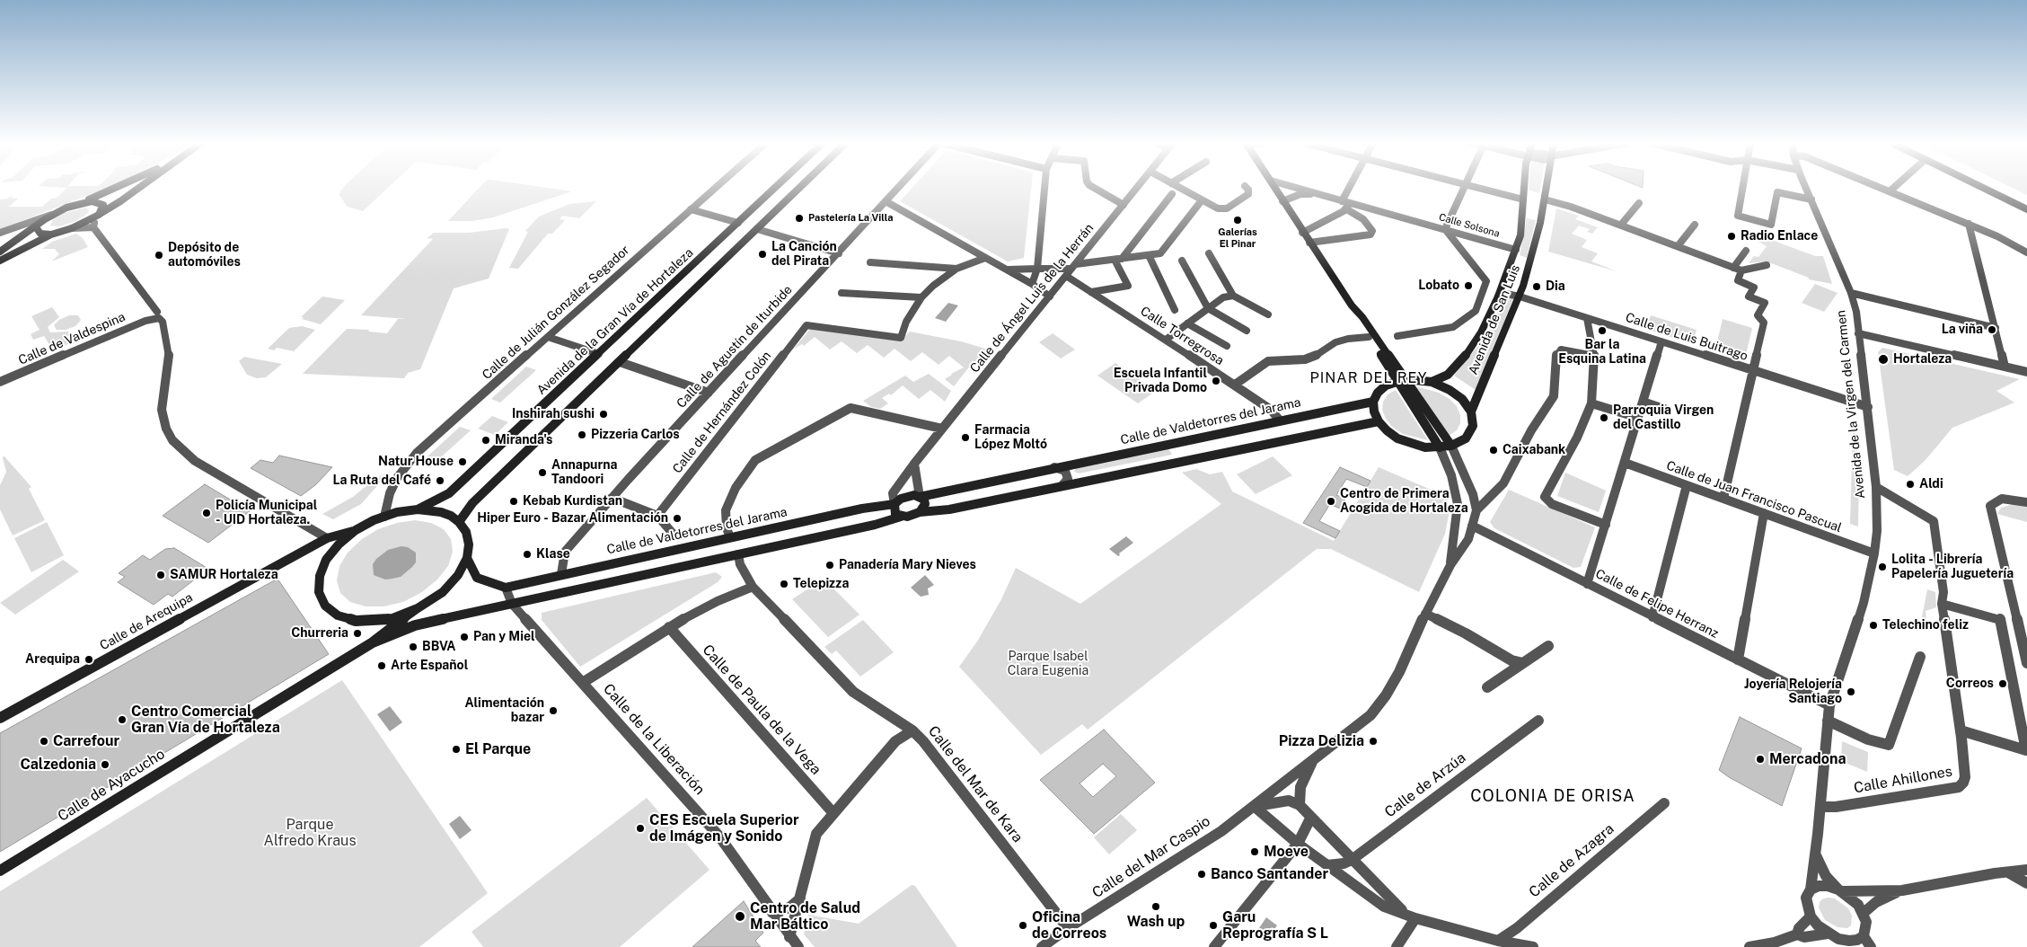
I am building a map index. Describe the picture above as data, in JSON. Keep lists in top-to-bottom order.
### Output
{
  "streets": {
    "street": [
      "Calle Solsona",
      "Calle de Ángel Luis de la Herrán",
      "Calle de Julián González Segador",
      "Avenida de San Luis",
      "Avenida de la Gran Vía de Hortaleza",
      "Calle Torregrosa",
      "Calle de Luis Buitrago",
      "Calle de Valdespina",
      "Calle de Agustín de Iturbide",
      "Avenida de la Virgen del Carmen",
      "Calle de Hernández Colón",
      "Calle de Valdetorres del Jarama",
      "Calle de Juan Francisco Pascual",
      "Calle de Felipe Herranz",
      "Calle de Arequipa",
      "Calle de Paula de la Vega",
      "Calle de la Liberación",
      "Calle Ahillones",
      "Calle del Mar de Kara",
      "Calle de Ayacucho",
      "Calle de Arzúa",
      "Calle del Mar Caspio",
      "Calle de Azagra"
    ]
  },
  "crossings": [
    ["Calle Solsona", "Avenida de San Luis"],
    ["Calle de Ángel Luis de la Herrán", "Calle Torregrosa"],
    ["Calle de Ángel Luis de la Herrán", "Calle de Valdetorres del Jarama"],
    ["Calle de Julián González Segador", "Avenida de la Gran Vía de Hortaleza"],
    ["Calle de Julián González Segador", "Calle de Arequipa"],
    ["Calle de Julián González Segador", "Calle de Ayacucho"],
    ["Avenida de San Luis", "Calle de Luis Buitrago"],
    ["Avenida de la Gran Vía de Hortaleza", "Calle de Arequipa"],
    ["Avenida de la Gran Vía de Hortaleza", "Calle de Ayacucho"],
    ["Calle Torregrosa", "Calle de Valdetorres del Jarama"],
    ["Calle de Luis Buitrago", "Avenida de la Virgen del Carmen"],
    ["Calle de Agustín de Iturbide", "Calle de Valdetorres del Jarama"],
    ["Avenida de la Virgen del Carmen", "Calle de Juan Francisco Pascual"],
    ["Avenida de la Virgen del Carmen", "Calle de Felipe Herranz"],
    ["Avenida de la Virgen del Carmen", "Calle Ahillones"],
    ["Calle de Felipe Herranz", "Calle del Mar Caspio"],
    ["Calle de Arequipa", "Calle de Ayacucho"],
    ["Calle del Mar de Kara", "Calle del Mar Caspio"]
  ],
  "districts": ["PINAR DEL REY", "COLONIA DE ORISA"],
  "parks": ["Parque Isabel Clara Eugenia", "Parque Alfredo Kraus"],
  "places": [
    "Pastelería La Villa",
    "Galerías El Pinar",
    "Radio Enlace",
    "La Canción del Pirata",
    "Depósito de automóviles",
    "Lobato",
    "Dia",
    "La viña",
    "Bar la Esquina Latina",
    "Hortaleza",
    "Escuela Infantil Privada Domo",
    "Inshirah sushi",
    "Parroquia Virgen del Castillo",
    "Pizzeria Carlos",
    "Farmacia López Moltó",
    "Miranda's",
    "Caixabank",
    "Natur House",
    "Annapurna Tandoori",
    "La Ruta del Café",
    "Aldi",
    "Kebab Kurdistan",
    "Centro de Primera Acogida de Hortaleza",
    "Policía Municipal - UID Hortaleza.",
    "Hiper Euro - Bazar Alimentación",
    "Klase",
    "Panadería Mary Nieves",
    "Lolita - Librería Papelería Juguetería",
    "SAMUR Hortaleza",
    "Telepizza",
    "Telechino feliz",
    "Churreria",
    "Pan y Miel",
    "BBVA",
    "Arequipa",
    "Arte Español",
    "Correos",
    "Joyería Relojería Santiago",
    "Alimentación bazar",
    "Centro Comercial Gran Vía de Hortaleza",
    "Carrefour",
    "Pizza Delizia",
    "El Parque",
    "Mercadona",
    "Calzedonia",
    "CES Escuela Superior de Imágen y Sonido",
    "Moeve",
    "Banco Santander",
    "Wash up",
    "Centro de Salud Mar Báltico",
    "Oficina de Correos",
    "Garu Reprografía S L"
  ]
}
